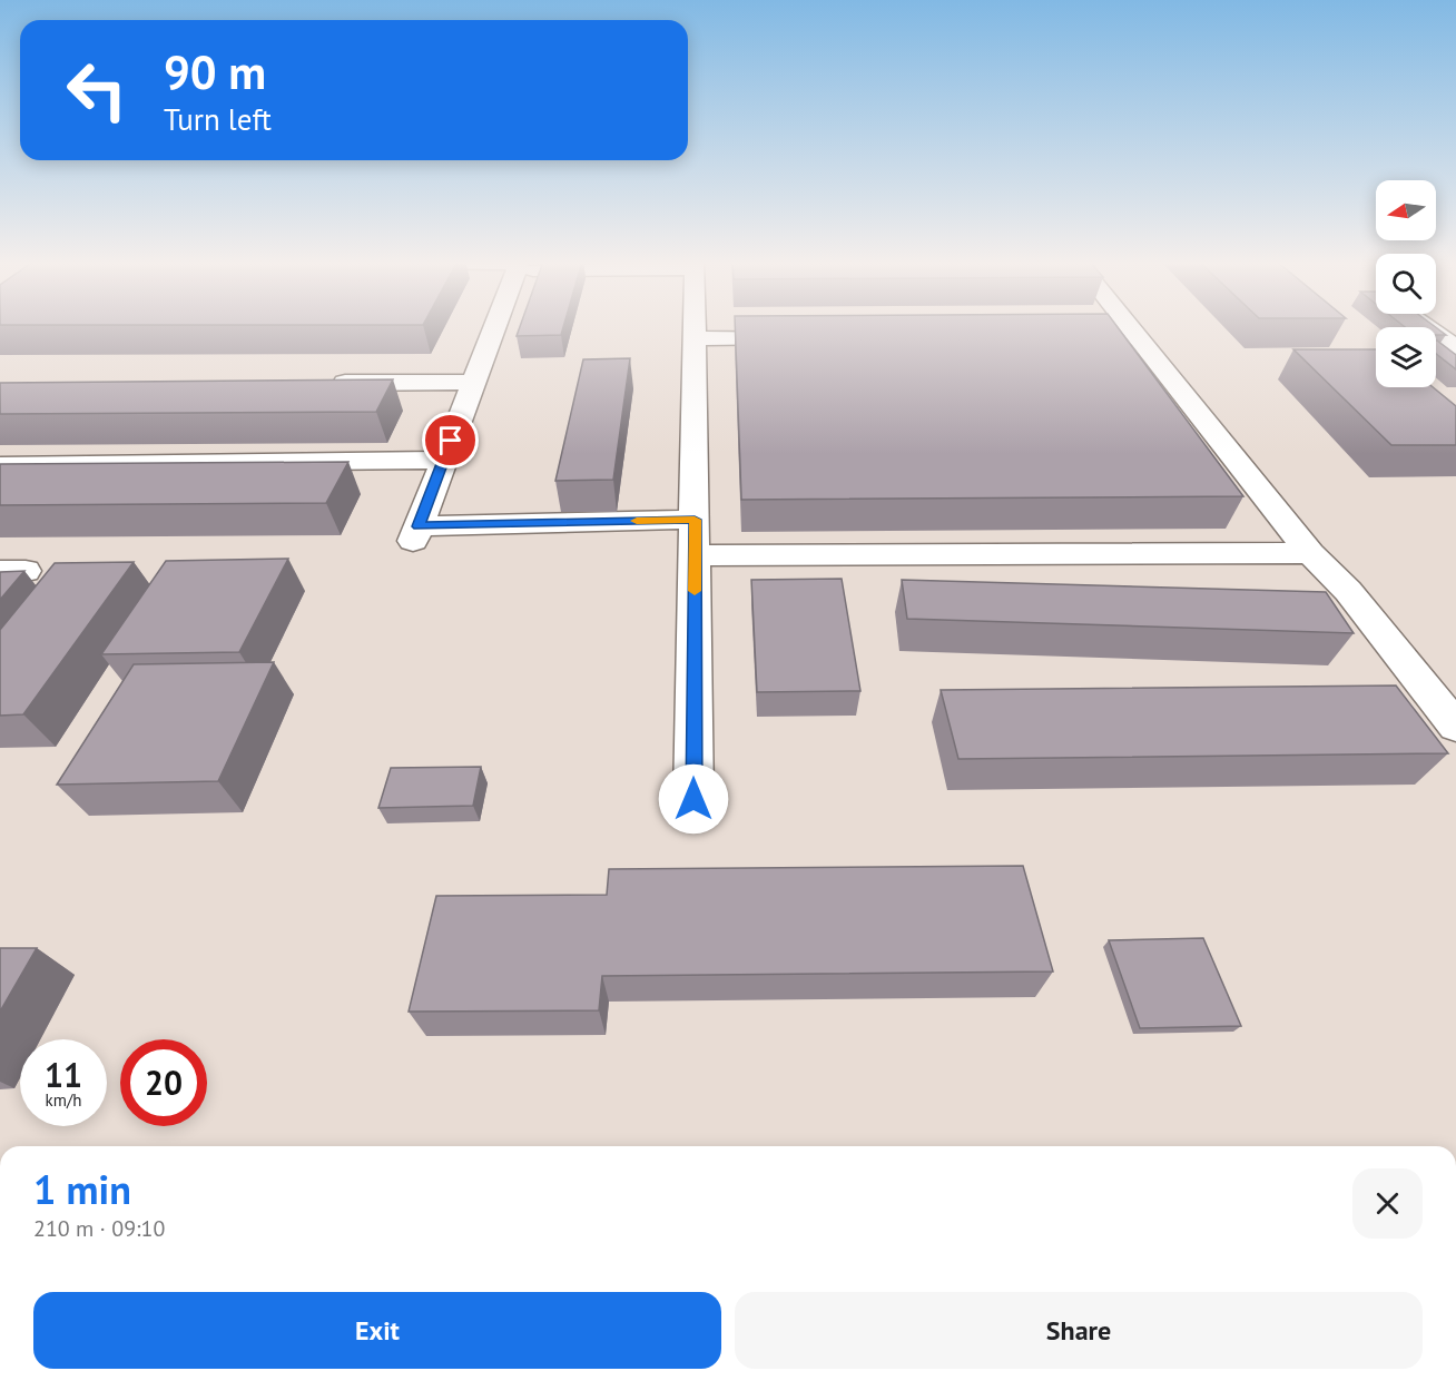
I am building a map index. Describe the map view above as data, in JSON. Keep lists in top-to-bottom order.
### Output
{
  "north": "left",
  "page": {
    "turn": ["90 m", "Turn left"],
    "speed": "11 km/h",
    "limit": "20",
    "heading": ["1 min", "210 m · 09:10"],
    "buttons": ["Exit", "Share"]
  }
}
